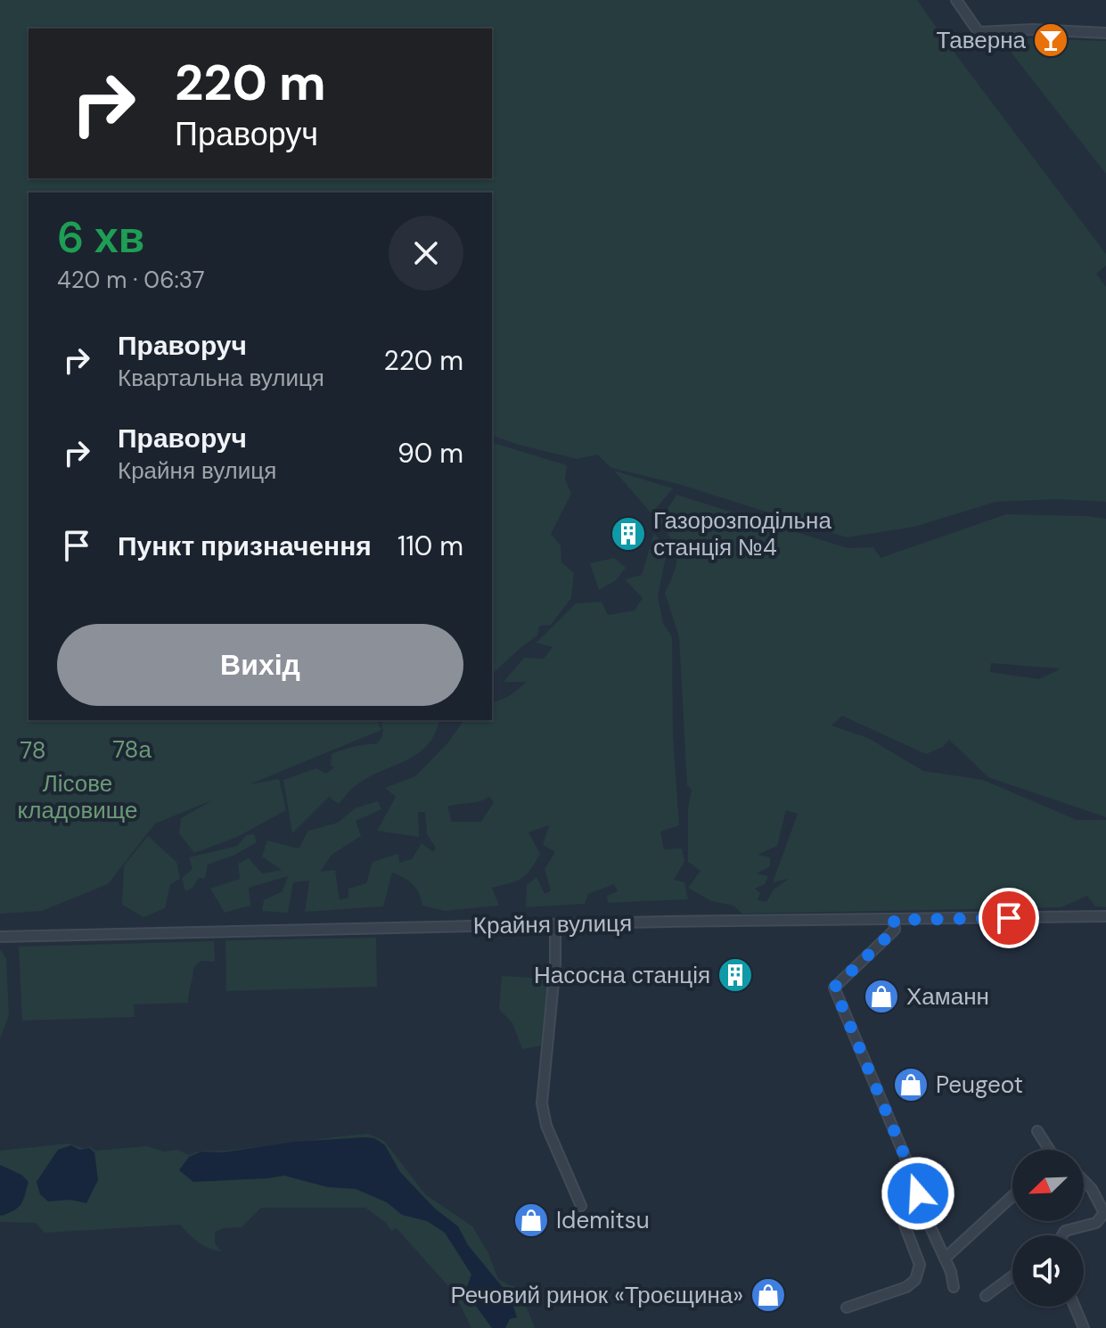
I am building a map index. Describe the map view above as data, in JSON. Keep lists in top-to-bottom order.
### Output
{
  "streets": {
    "street": ["Крайня вулиця"]
  },
  "parks": ["78а", "78", "Лісове кладовище"],
  "places": {
    "bar": ["Таверна"],
    "building": ["Газорозподільна станція №4", "Насосна станція"],
    "shop": [
      "Хаманн",
      "Peugeot",
      "Idemitsu",
      "Речовий ринок «Троєщина»"
    ]
  },
  "north": "bottom left",
  "page": {
    "turn": ["220 m", "Праворуч"],
    "heading": ["6 хв", "420 m · 06:37"],
    "list": [
      {
        "name": "Праворуч",
        "note": "Квартальна вулиця",
        "value": "220 m"
      },
      {
        "name": "Праворуч",
        "note": "Крайня вулиця",
        "value": "90 m"
      },
      {
        "name": "Пункт призначення",
        "value": "110 m"
      }
    ],
    "buttons": "Вихід"
  }
}
